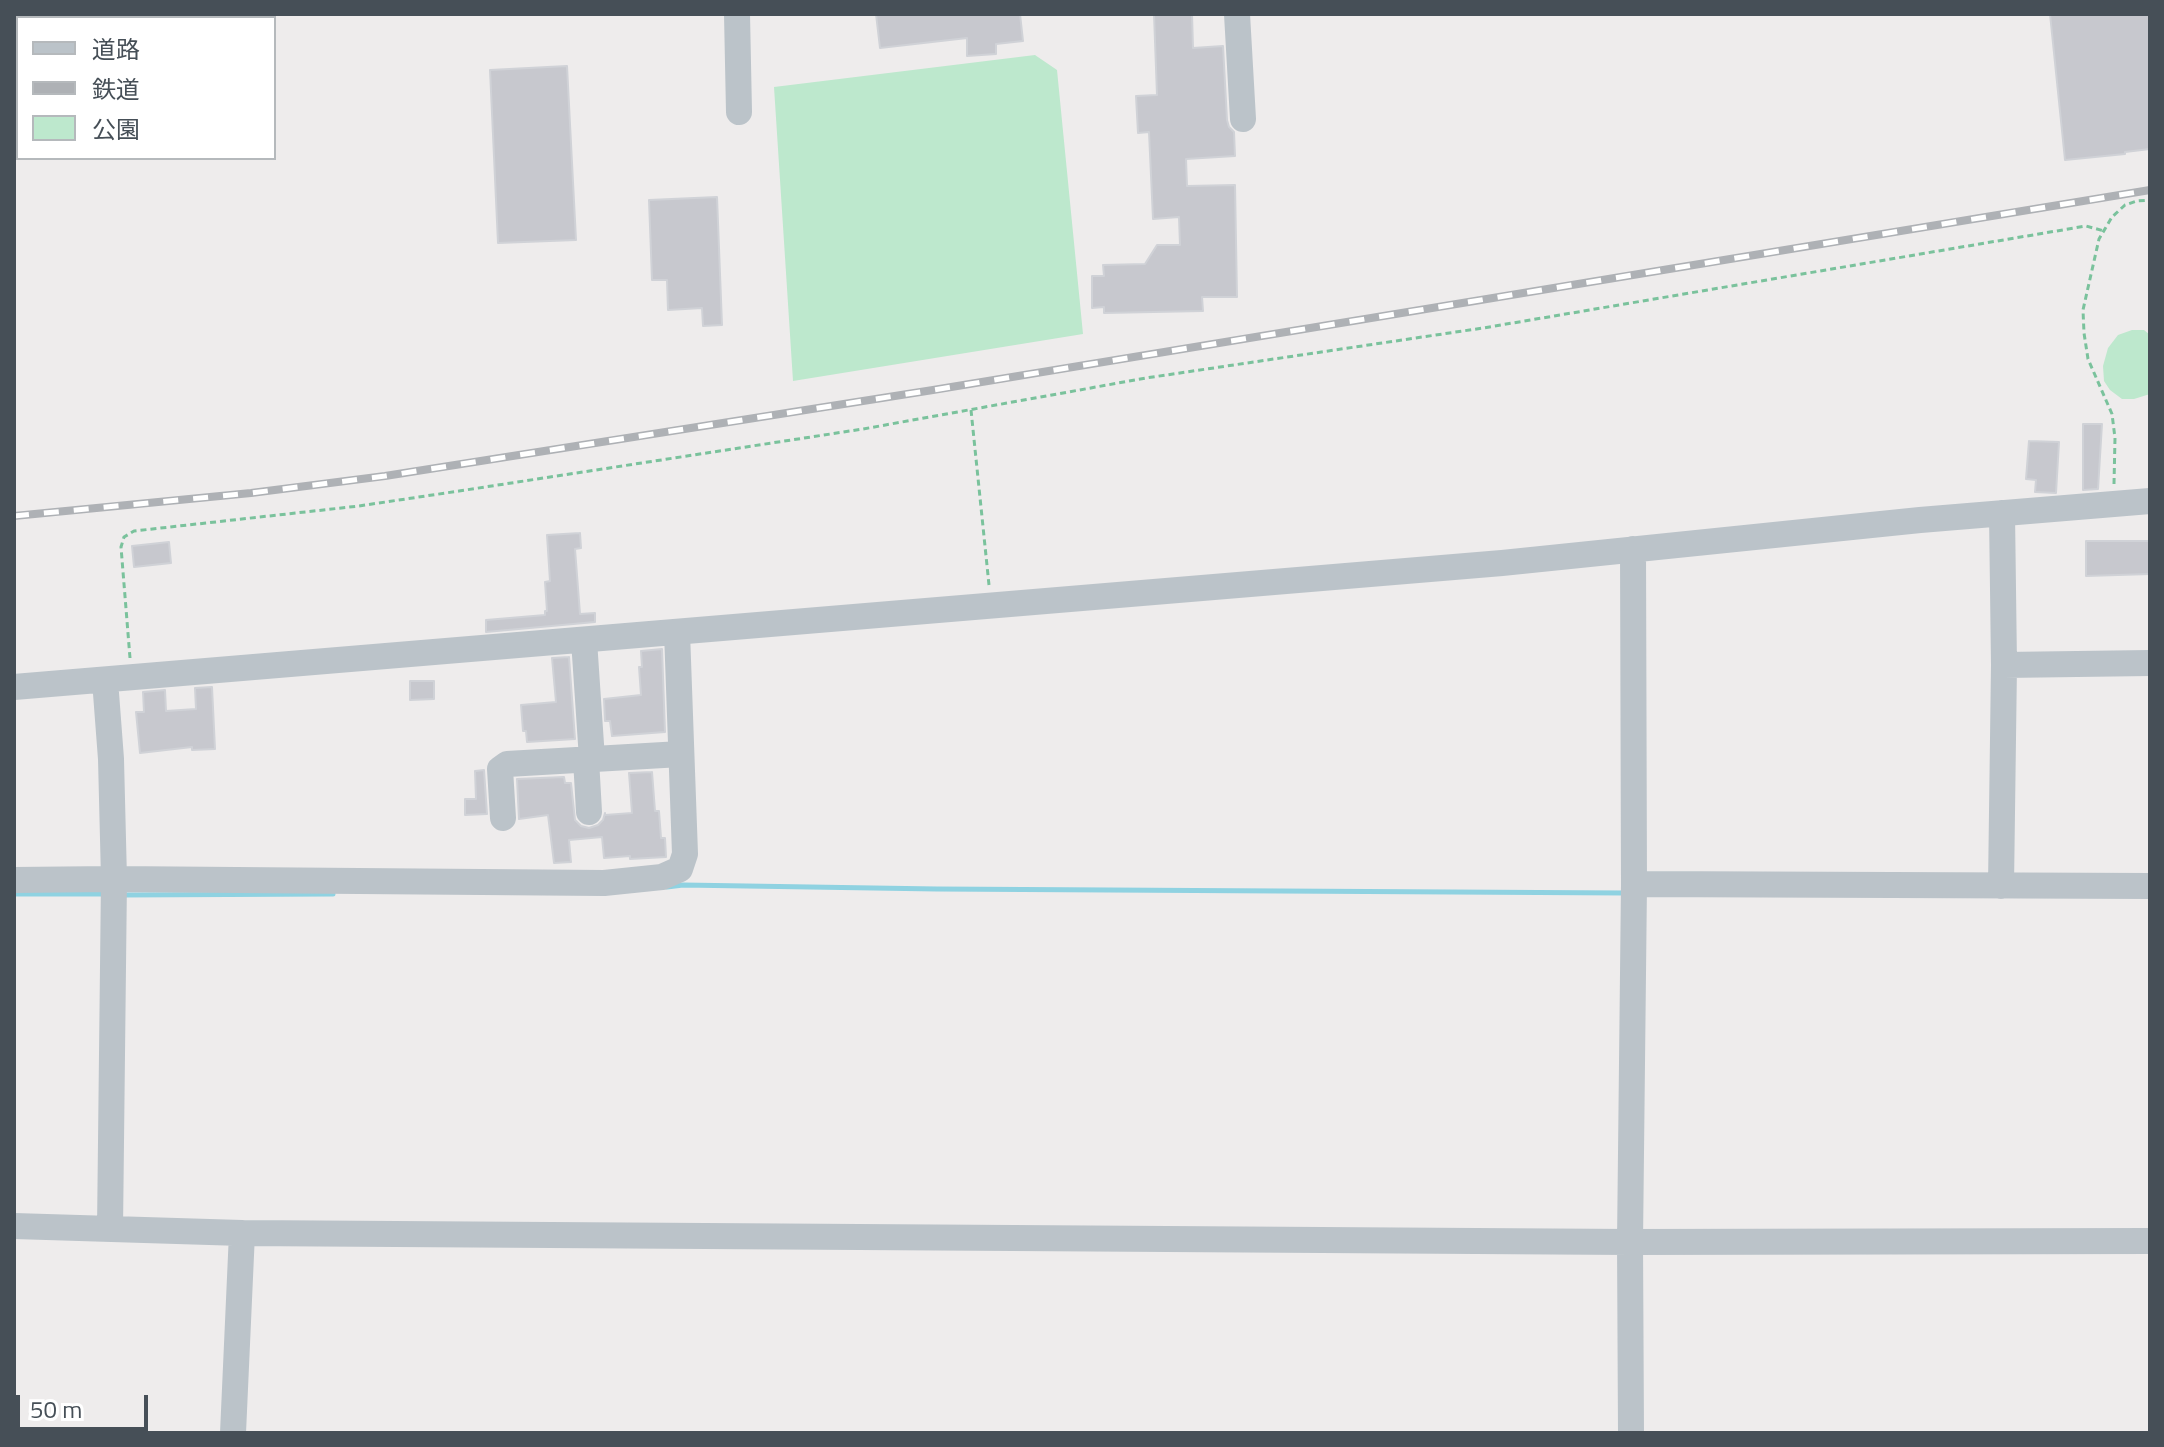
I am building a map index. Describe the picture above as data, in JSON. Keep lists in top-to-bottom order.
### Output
{
  "legend": ["道路", "鉄道", "公園"],
  "scale_bar": "50 m"
}
